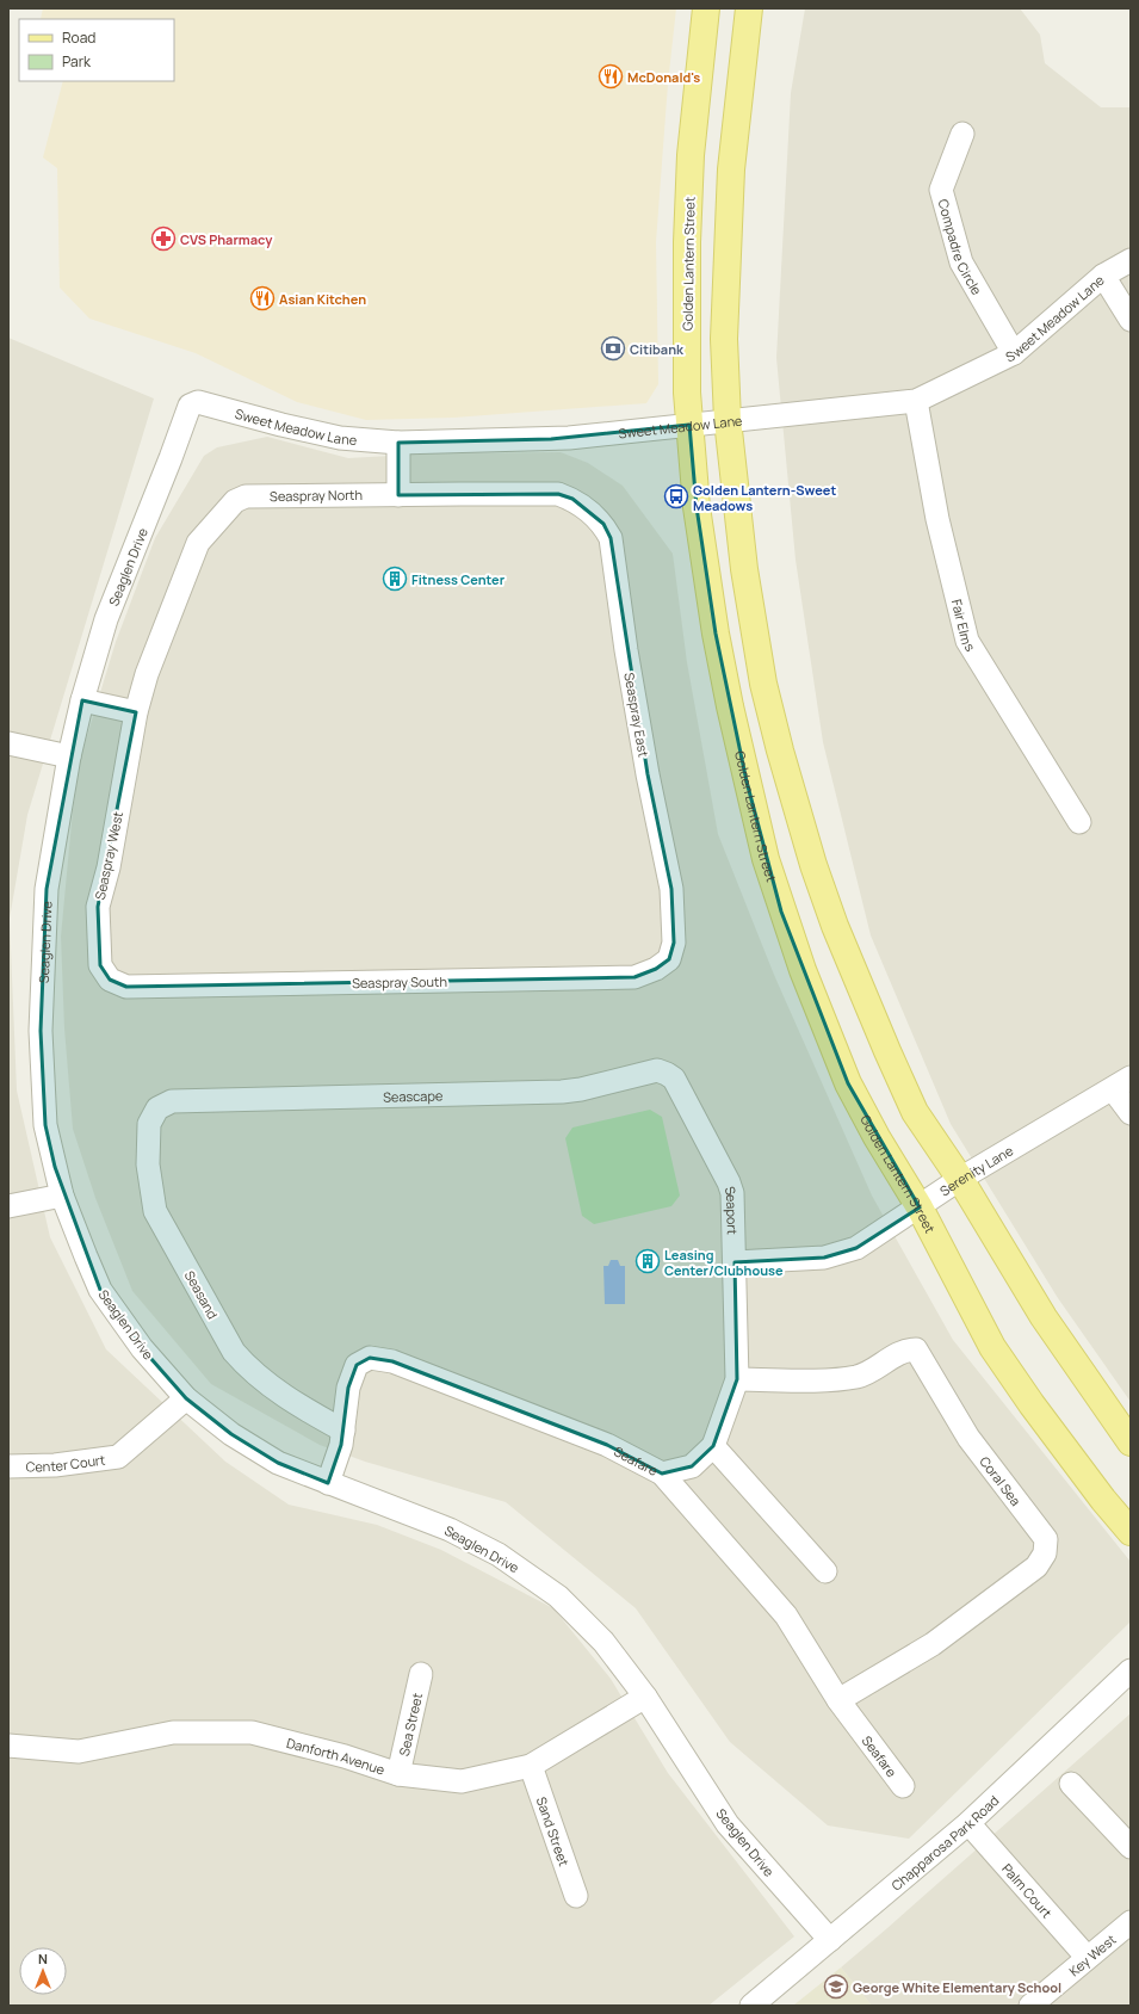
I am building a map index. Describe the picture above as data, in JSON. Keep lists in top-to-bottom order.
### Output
{
  "streets": {
    "main road": ["Golden Lantern Street"],
    "street": [
      "Compadre Circle",
      "Sweet Meadow Lane",
      "Seaspray North",
      "Seaglen Drive",
      "Fair Elms",
      "Seaspray East",
      "Seaspray West",
      "Seaspray South",
      "Seascape",
      "Serenity Lane",
      "Seaport",
      "Seasand",
      "Seafare",
      "Center Court",
      "Coral Sea",
      "Sea Street",
      "Danforth Avenue",
      "Sand Street",
      "Chapparosa Park Road",
      "Palm Court",
      "Key West"
    ]
  },
  "crossings": [
    ["Compadre Circle", "Sweet Meadow Lane"],
    ["Golden Lantern Street", "Sweet Meadow Lane"],
    ["Golden Lantern Street", "Serenity Lane"],
    ["Sweet Meadow Lane", "Seaglen Drive"],
    ["Sweet Meadow Lane", "Fair Elms"],
    ["Seaspray North", "Seaspray East"],
    ["Seaspray North", "Seaspray West"],
    ["Seaglen Drive", "Seafare"],
    ["Seaglen Drive", "Center Court"],
    ["Seaglen Drive", "Danforth Avenue"],
    ["Seaglen Drive", "Chapparosa Park Road"],
    ["Seaspray East", "Seaspray South"],
    ["Seaspray West", "Seaspray South"],
    ["Seascape", "Seaport"],
    ["Seascape", "Seasand"],
    ["Serenity Lane", "Seaport"],
    ["Seaport", "Seafare"],
    ["Seaport", "Coral Sea"],
    ["Seasand", "Seafare"],
    ["Seafare", "Coral Sea"],
    ["Sea Street", "Danforth Avenue"],
    ["Danforth Avenue", "Sand Street"],
    ["Chapparosa Park Road", "Palm Court"],
    ["Palm Court", "Key West"]
  ],
  "places": {
    "restaurant": ["McDonald's", "Asian Kitchen"],
    "pharmacy": ["CVS Pharmacy"],
    "bank": ["Citibank"],
    "bus stop": ["Golden Lantern-Sweet Meadows"],
    "building": ["Fitness Center", "Leasing Center/Clubhouse"],
    "school or university": ["George White Elementary School"]
  },
  "legend": ["Road", "Park"],
  "north": "top"
}
